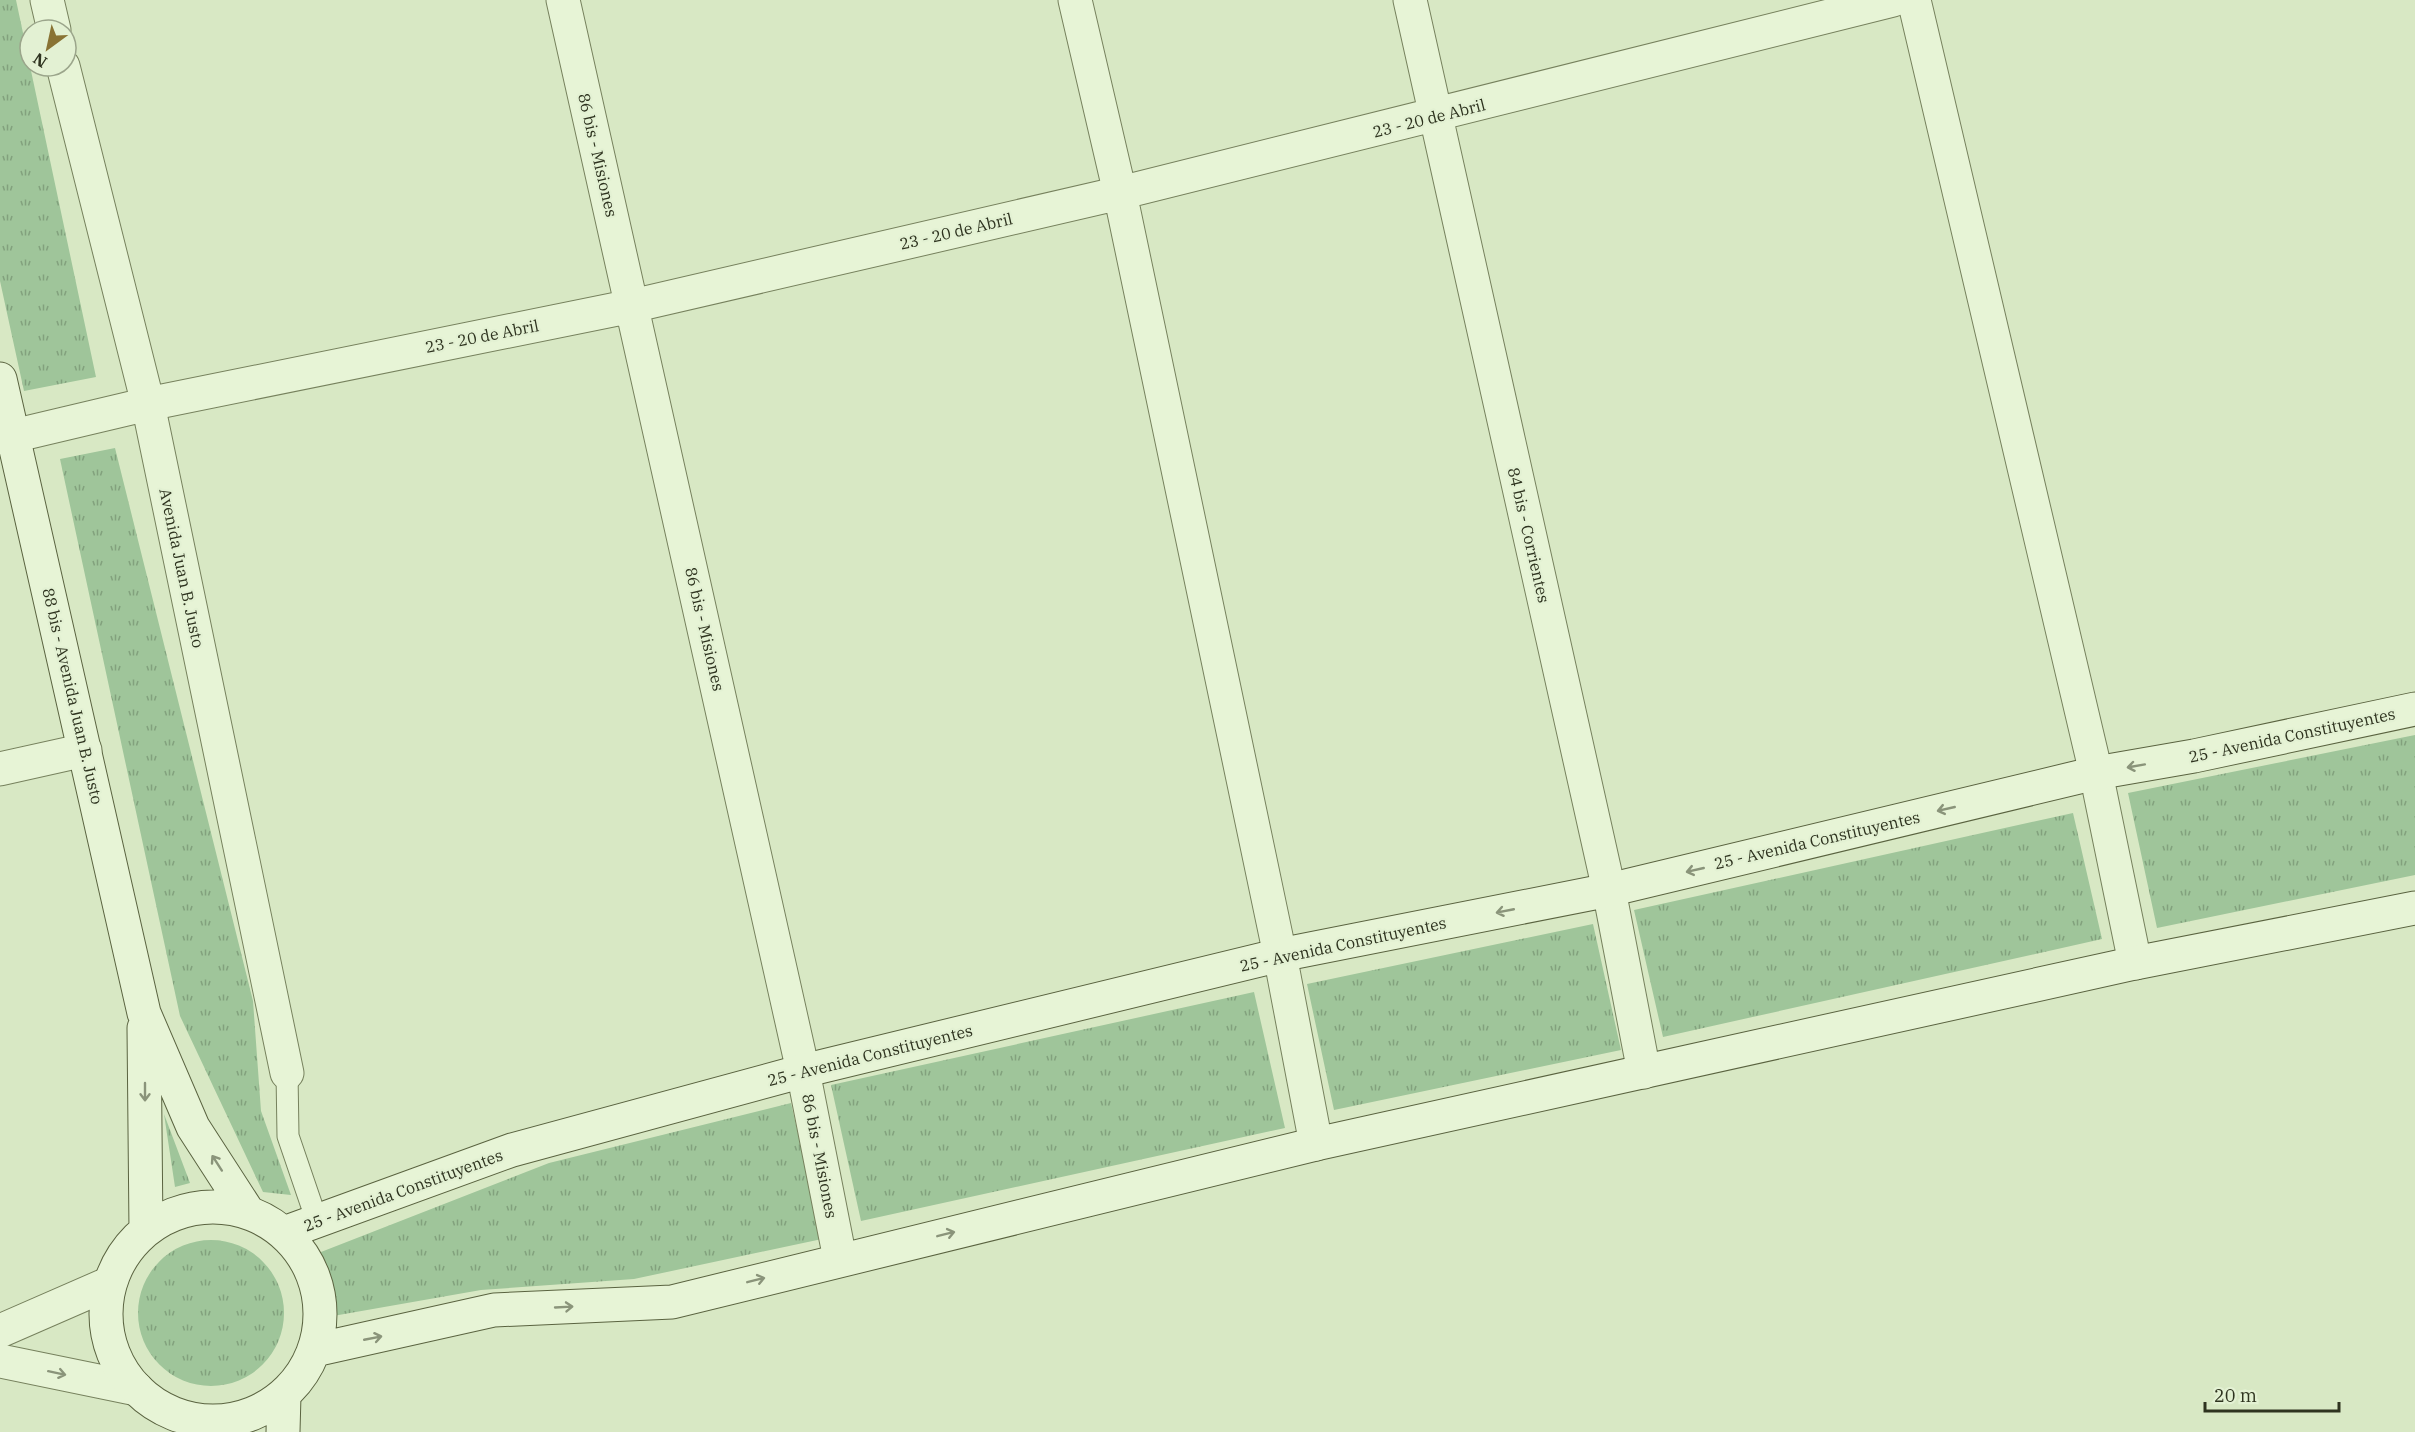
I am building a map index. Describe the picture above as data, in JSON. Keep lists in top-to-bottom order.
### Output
{
  "streets": {
    "street": [
      "23 - 20 de Abril",
      "86 bis - Misiones",
      "84 bis - Corrientes",
      "Avenida Juan B. Justo",
      "88 bis - Avenida Juan B. Justo",
      "25 - Avenida Constituyentes"
    ]
  },
  "crossings": [
    ["23 - 20 de Abril", "86 bis - Misiones"],
    ["23 - 20 de Abril", "84 bis - Corrientes"],
    ["23 - 20 de Abril", "Avenida Juan B. Justo"],
    ["23 - 20 de Abril", "88 bis - Avenida Juan B. Justo"],
    ["86 bis - Misiones", "25 - Avenida Constituyentes"],
    ["84 bis - Corrientes", "25 - Avenida Constituyentes"]
  ],
  "scale_bar": "20 m",
  "north": "bottom left"
}
